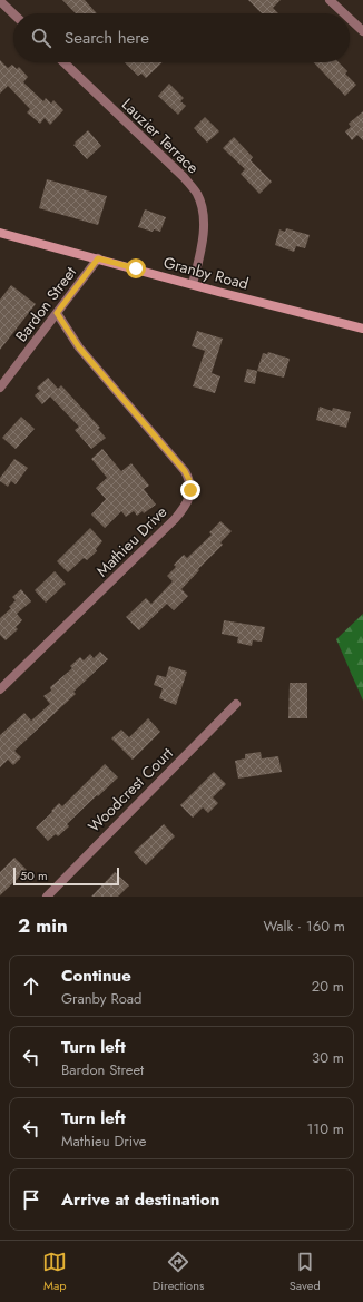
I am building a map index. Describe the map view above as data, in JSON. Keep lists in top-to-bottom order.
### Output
{
  "streets": {
    "main road": ["Granby Road"],
    "street": [
      "Lauzier Terrace",
      "Bardon Street",
      "Mathieu Drive",
      "Woodcrest Court"
    ]
  },
  "crossings": [
    ["Lauzier Terrace", "Granby Road"],
    ["Granby Road", "Bardon Street"],
    ["Bardon Street", "Mathieu Drive"]
  ],
  "scale_bar": "50 m",
  "page": {
    "search": "Search here",
    "scale": "50 m",
    "heading": ["2 min", "Walk · 160 m"],
    "list": [
      ["Continue", "Granby Road", "20 m"],
      ["Turn left", "Bardon Street", "30 m"],
      ["Turn left", "Mathieu Drive", "110 m"],
      "Arrive at destination"
    ],
    "nav": ["Map", "Directions", "Saved"]
  }
}
